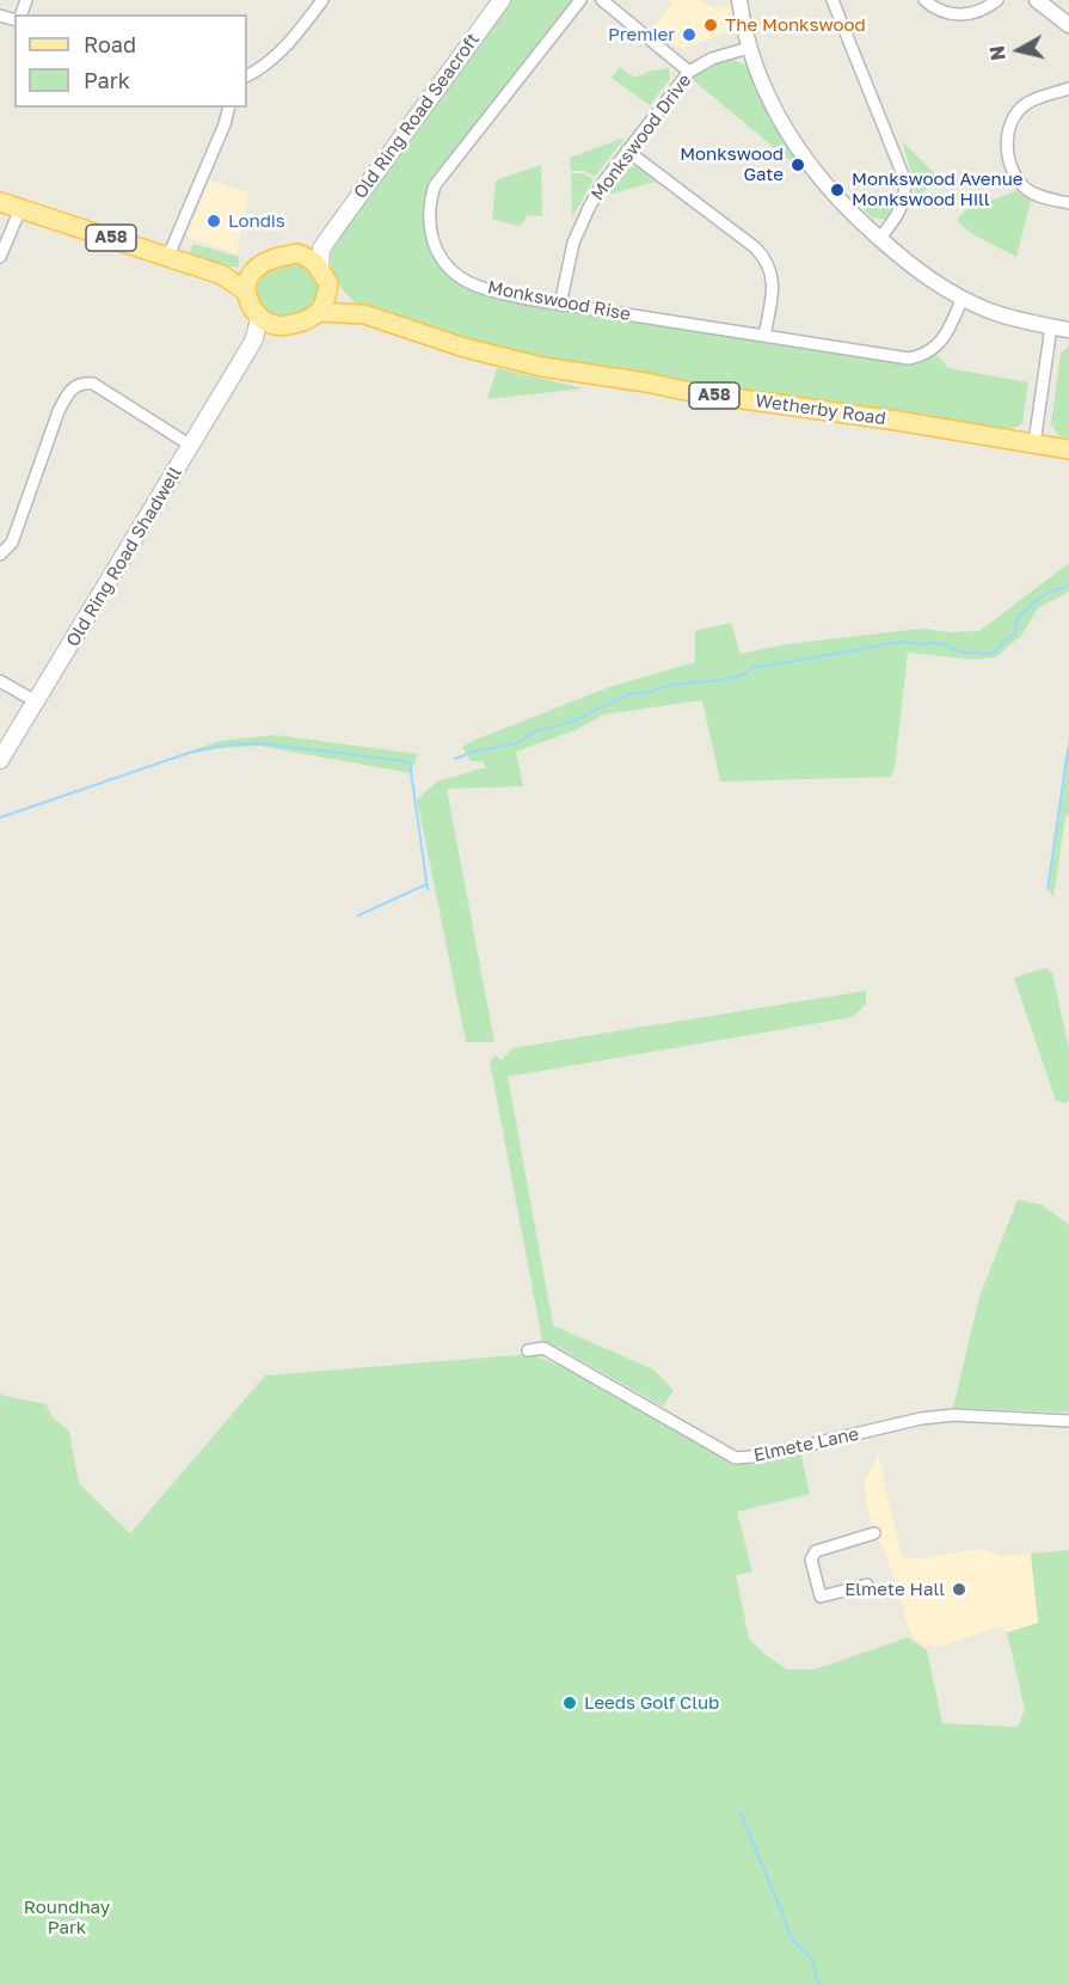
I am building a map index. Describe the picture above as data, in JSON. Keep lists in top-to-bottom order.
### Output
{
  "streets": {
    "main road": [
      "Old Ring Road Seacroft",
      "A58",
      "Wetherby Road",
      "Old Ring Road Shadwell"
    ],
    "street": ["Monkswood Drive", "Monkswood Rise", "Elmete Lane"]
  },
  "crossings": [
    ["Old Ring Road Seacroft", "A58"],
    ["Old Ring Road Seacroft", "Old Ring Road Shadwell"],
    ["Monkswood Drive", "Monkswood Rise"],
    ["A58", "Wetherby Road"],
    ["A58", "Old Ring Road Shadwell"]
  ],
  "parks": ["Roundhay Park"],
  "places": [
    "The Monkswood",
    "Premier",
    "Monkswood Gate",
    "Monkswood Avenue Monkswood Hill",
    "Londis",
    "Elmete Hall",
    "Leeds Golf Club"
  ],
  "legend": ["Road", "Park"],
  "north": "left"
}
